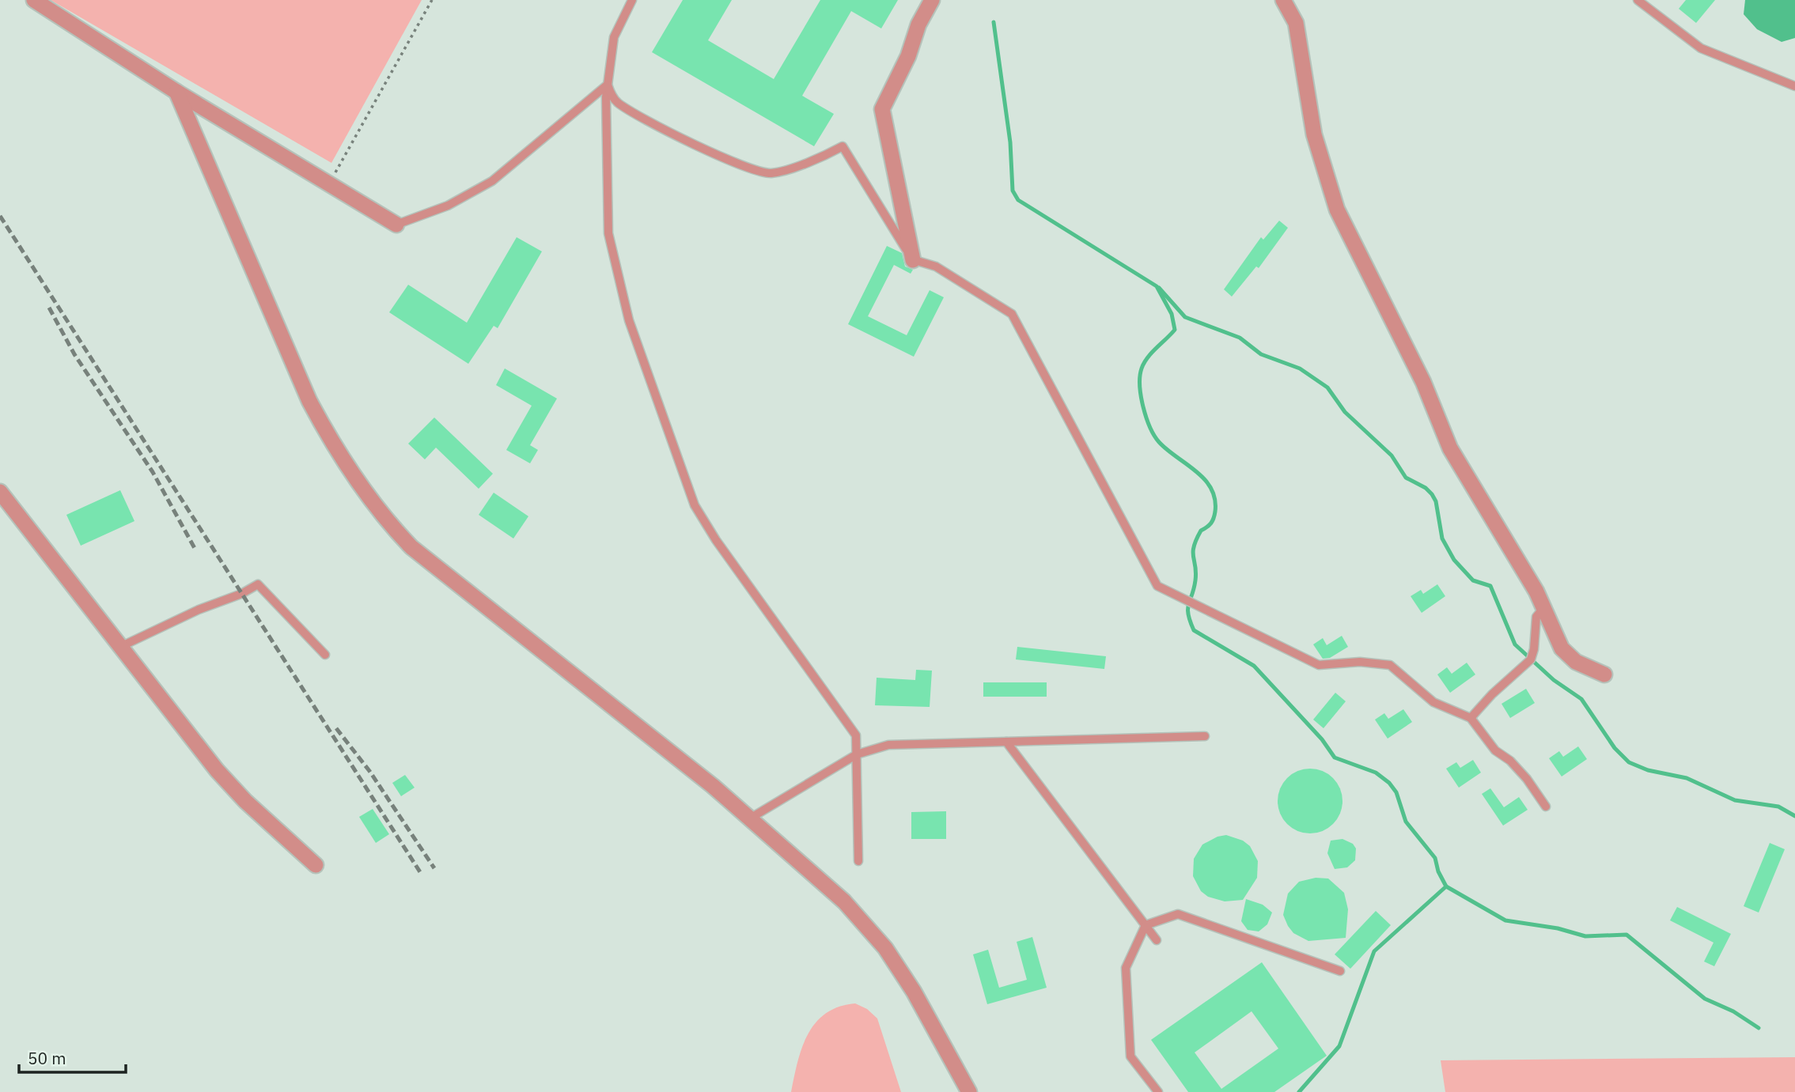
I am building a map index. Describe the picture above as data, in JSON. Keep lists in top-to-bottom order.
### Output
{
  "scale_bar": "50 m"
}
